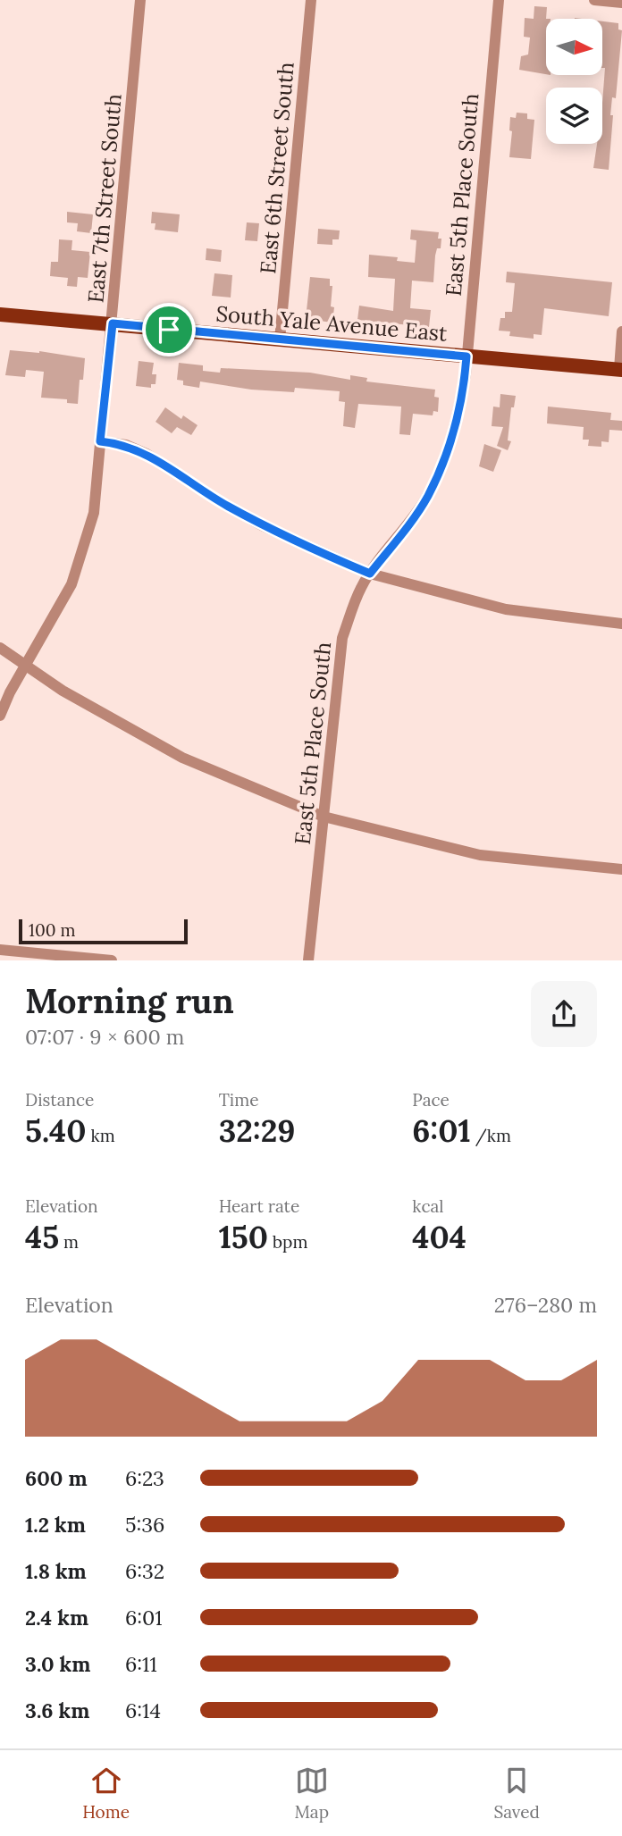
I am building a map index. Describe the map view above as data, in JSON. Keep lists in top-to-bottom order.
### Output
{
  "streets": {
    "main road": ["South Yale Avenue East"],
    "street": ["East 6th Street South", "East 5th Place South", "East 7th Street South"]
  },
  "crossings": [
    ["East 6th Street South", "South Yale Avenue East"],
    ["East 5th Place South", "South Yale Avenue East"],
    ["East 7th Street South", "South Yale Avenue East"]
  ],
  "scale_bar": "100 m",
  "north": "right",
  "page": {
    "scale": "100 m",
    "heading": ["Morning run", "07:07 · 9 × 600 m"],
    "stats": [
      ["Distance", "5.40 km"],
      ["Time", "32:29"],
      ["Pace", "6:01 /km"],
      ["Elevation", "45 m"],
      ["Heart rate", "150 bpm"],
      ["kcal", "404"]
    ],
    "chart": ["Elevation", "276–280 m"],
    "list": [
      {
        "name": "600 m",
        "note": "6:23"
      },
      {
        "name": "1.2 km",
        "note": "5:36"
      },
      {
        "name": "1.8 km",
        "note": "6:32"
      },
      {
        "name": "2.4 km",
        "note": "6:01"
      },
      {
        "name": "3.0 km",
        "note": "6:11"
      },
      {
        "name": "3.6 km",
        "note": "6:14"
      }
    ],
    "tabs": ["Home", "Map", "Saved"]
  }
}
